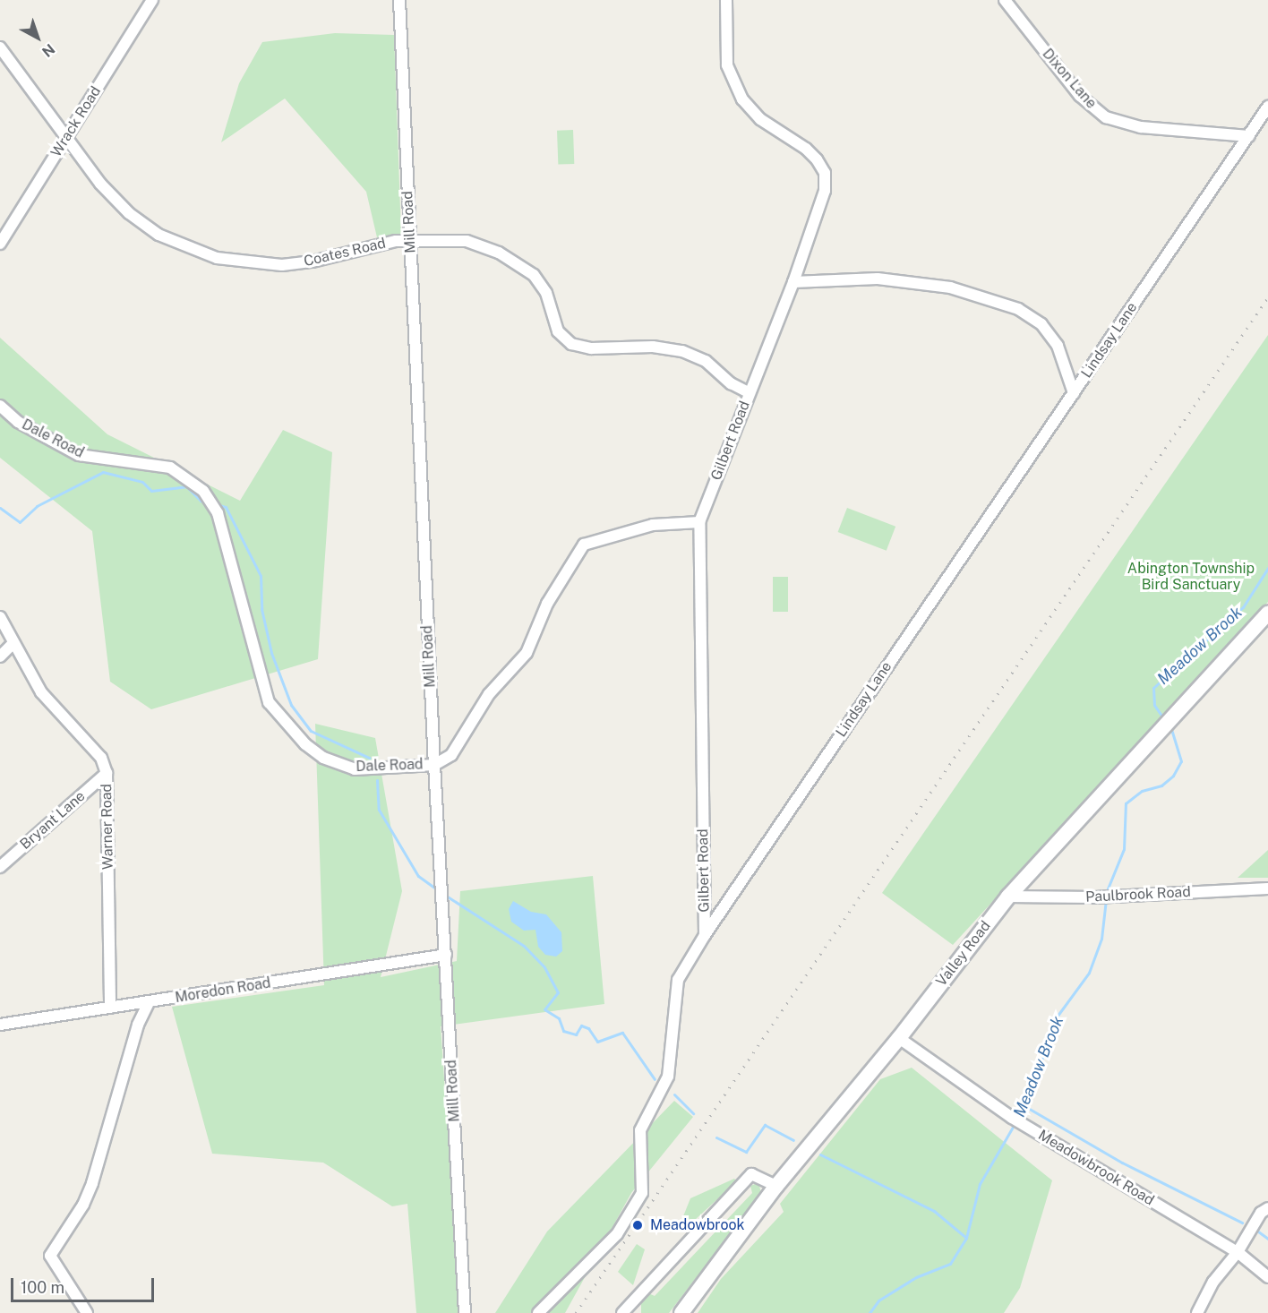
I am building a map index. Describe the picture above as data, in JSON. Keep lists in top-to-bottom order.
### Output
{
  "streets": {
    "main road": ["Valley Road"],
    "street": [
      "Dixon Lane",
      "Wrack Road",
      "Mill Road",
      "Coates Road",
      "Lindsay Lane",
      "Dale Road",
      "Gilbert Road",
      "Bryant Lane",
      "Warner Road",
      "Paulbrook Road",
      "Moredon Road",
      "Meadowbrook Road"
    ]
  },
  "crossings": [
    ["Dixon Lane", "Lindsay Lane"],
    ["Wrack Road", "Coates Road"],
    ["Mill Road", "Coates Road"],
    ["Mill Road", "Dale Road"],
    ["Mill Road", "Moredon Road"],
    ["Coates Road", "Gilbert Road"],
    ["Lindsay Lane", "Gilbert Road"],
    ["Dale Road", "Gilbert Road"],
    ["Bryant Lane", "Warner Road"],
    ["Warner Road", "Moredon Road"],
    ["Paulbrook Road", "Valley Road"],
    ["Valley Road", "Meadowbrook Road"]
  ],
  "water": ["Meadow Brook"],
  "parks": ["Abington Township Bird Sanctuary"],
  "places": ["Meadowbrook"],
  "scale_bar": "100 m",
  "north": "bottom right"
}
